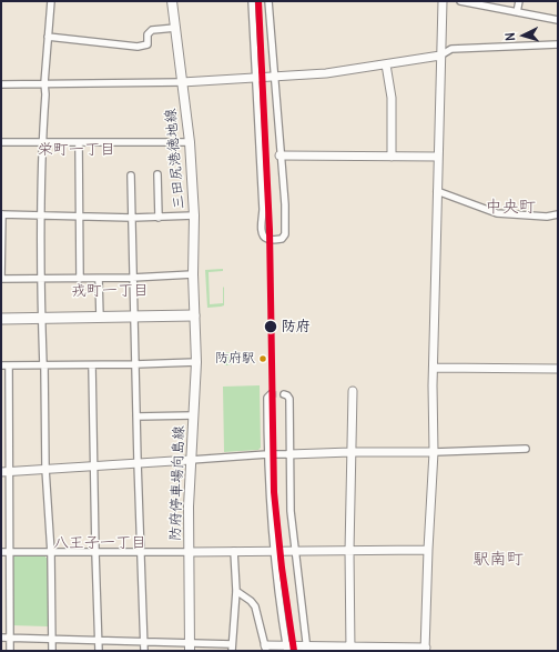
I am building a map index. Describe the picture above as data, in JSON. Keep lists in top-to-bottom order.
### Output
{
  "streets": {
    "main road": ["三田尻港徳地線", "防府停車場向島線"]
  },
  "crossings": [
    ["三田尻港徳地線", "防府停車場向島線"]
  ],
  "districts": [
    "栄町一丁目",
    "中央町",
    "戎町一丁目",
    "八王子一丁目",
    "駅南町"
  ],
  "places": ["防府", "防府駅"],
  "north": "left"
}
